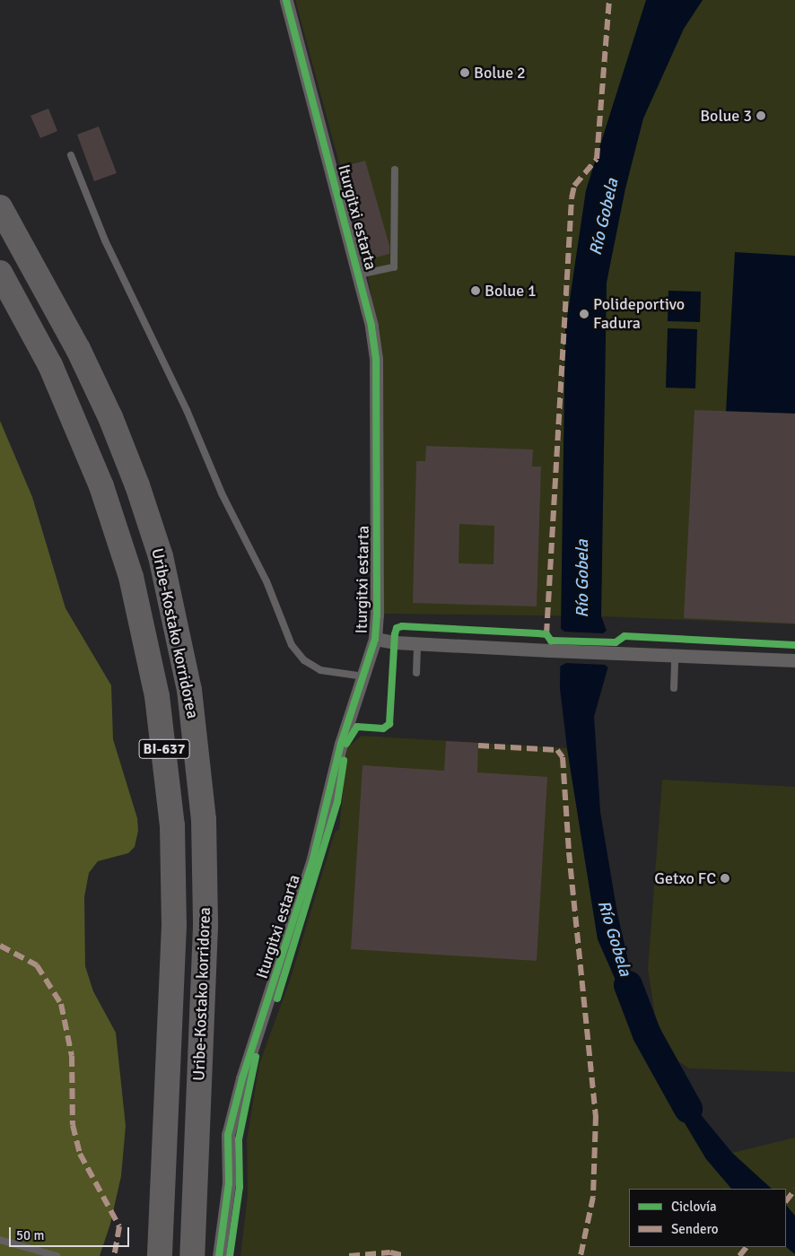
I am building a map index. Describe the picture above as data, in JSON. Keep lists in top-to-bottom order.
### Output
{
  "streets": {
    "highway": ["Uribe-Kostako korridorea", "BI-637"],
    "street": ["Iturgitxi estarta"]
  },
  "water": ["Río Gobela"],
  "places": [
    "Bolue 2",
    "Bolue 3",
    "Bolue 1",
    "Polideportivo Fadura",
    "Getxo FC"
  ],
  "legend": ["Ciclovía", "Sendero"],
  "scale_bar": "50 m"
}
